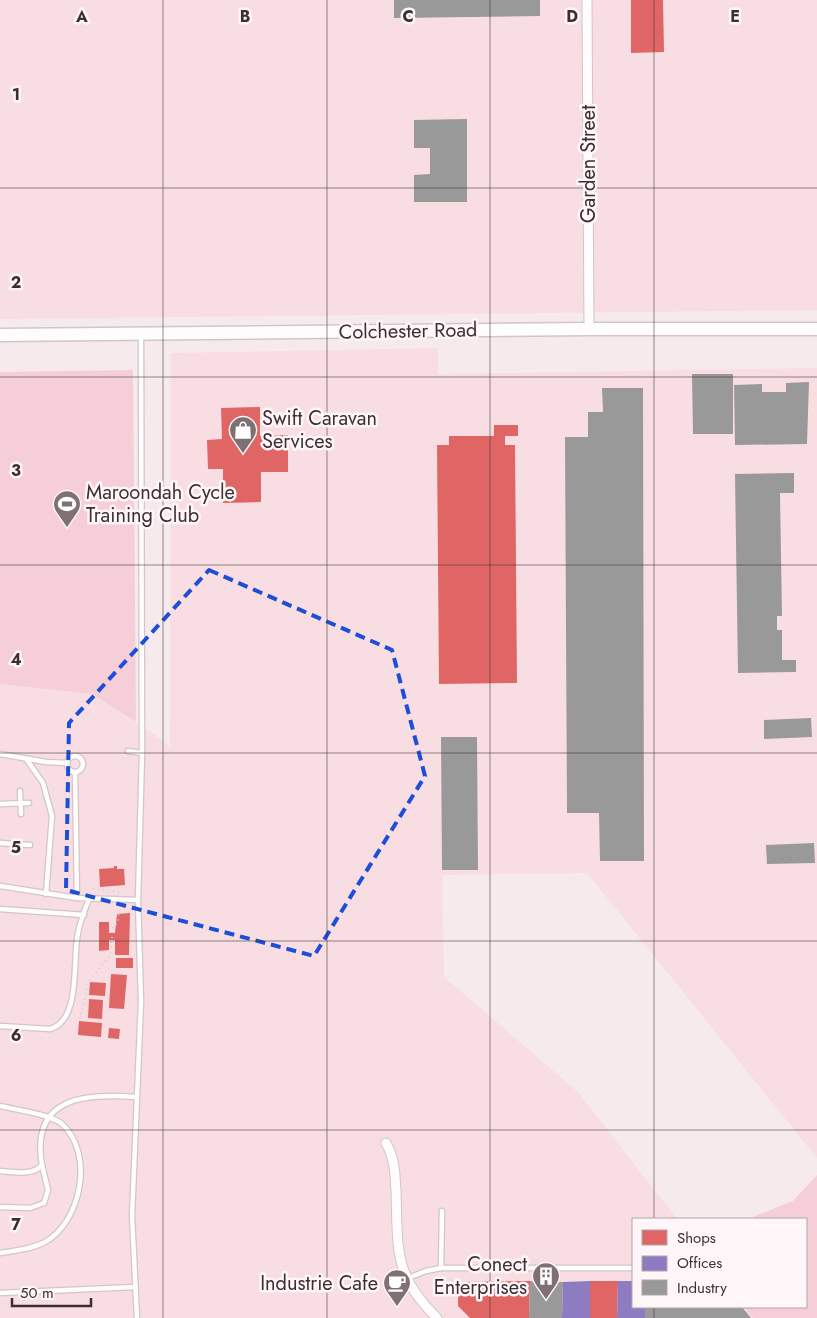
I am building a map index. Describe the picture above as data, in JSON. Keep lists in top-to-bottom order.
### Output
{
  "streets": {
    "main road": ["Colchester Road"],
    "street": ["Garden Street"]
  },
  "crossings": [
    ["Garden Street", "Colchester Road"]
  ],
  "places": {
    "shop": ["Swift Caravan Services"],
    "sports": ["Maroondah Cycle Training Club"],
    "building": ["Conect Enterprises"],
    "cafe": ["Industrie Cafe"]
  },
  "legend": ["Shops", "Offices", "Industry"],
  "scale_bar": "50 m",
  "grid": {
    "columns": [
      "A",
      "B",
      "C",
      "D",
      "E"
    ],
    "rows": [
      "1",
      "2",
      "3",
      "4",
      "5",
      "6",
      "7"
    ]
  }
}
